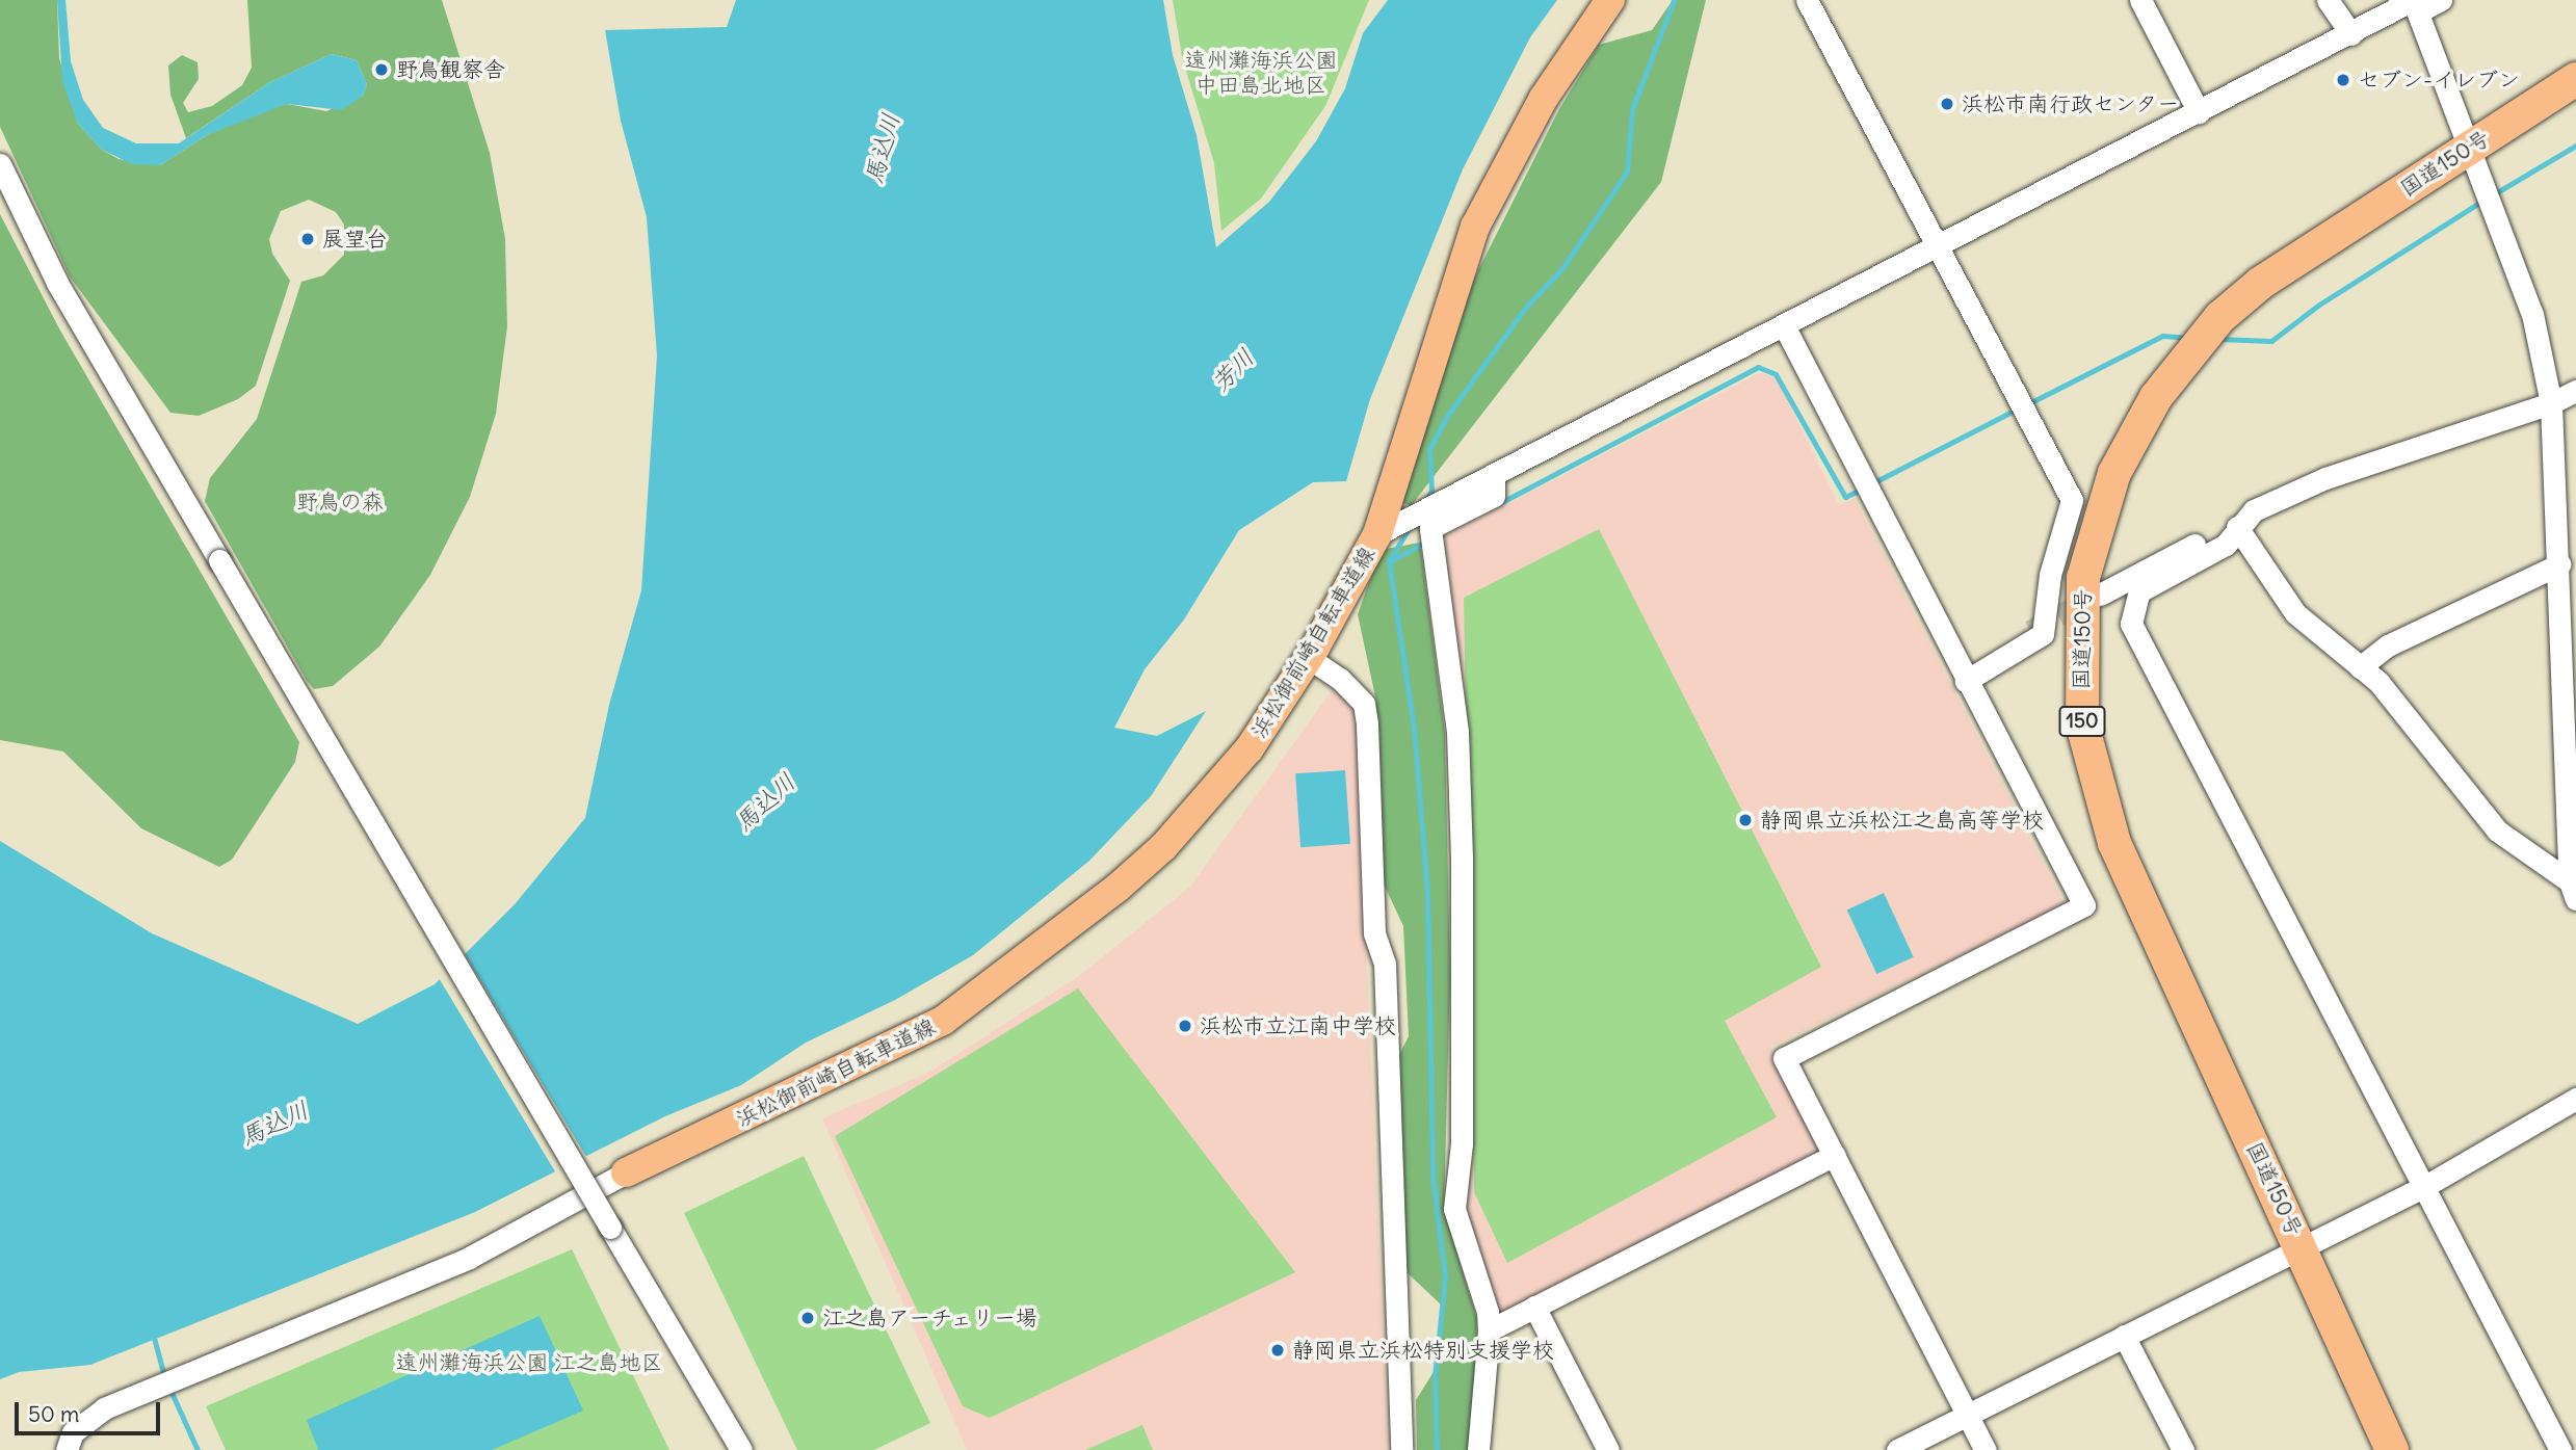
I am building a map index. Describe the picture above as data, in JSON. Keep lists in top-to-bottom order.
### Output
{
  "streets": {
    "highway": ["国道150号", "150"],
    "main road": ["浜松御前崎自転車道線"]
  },
  "water": ["馬込川", "芳川"],
  "parks": ["遠州灘海浜公園 中田島北地区", "野鳥の森", "遠州灘海浜公園 江之島地区"],
  "places": [
    "野鳥観察舎",
    "セブン-イレブン",
    "浜松市南行政センター",
    "展望台",
    "静岡県立浜松江之島高等学校",
    "浜松市立江南中学校",
    "江之島アーチェリー場",
    "静岡県立浜松特別支援学校"
  ],
  "scale_bar": "50 m"
}
